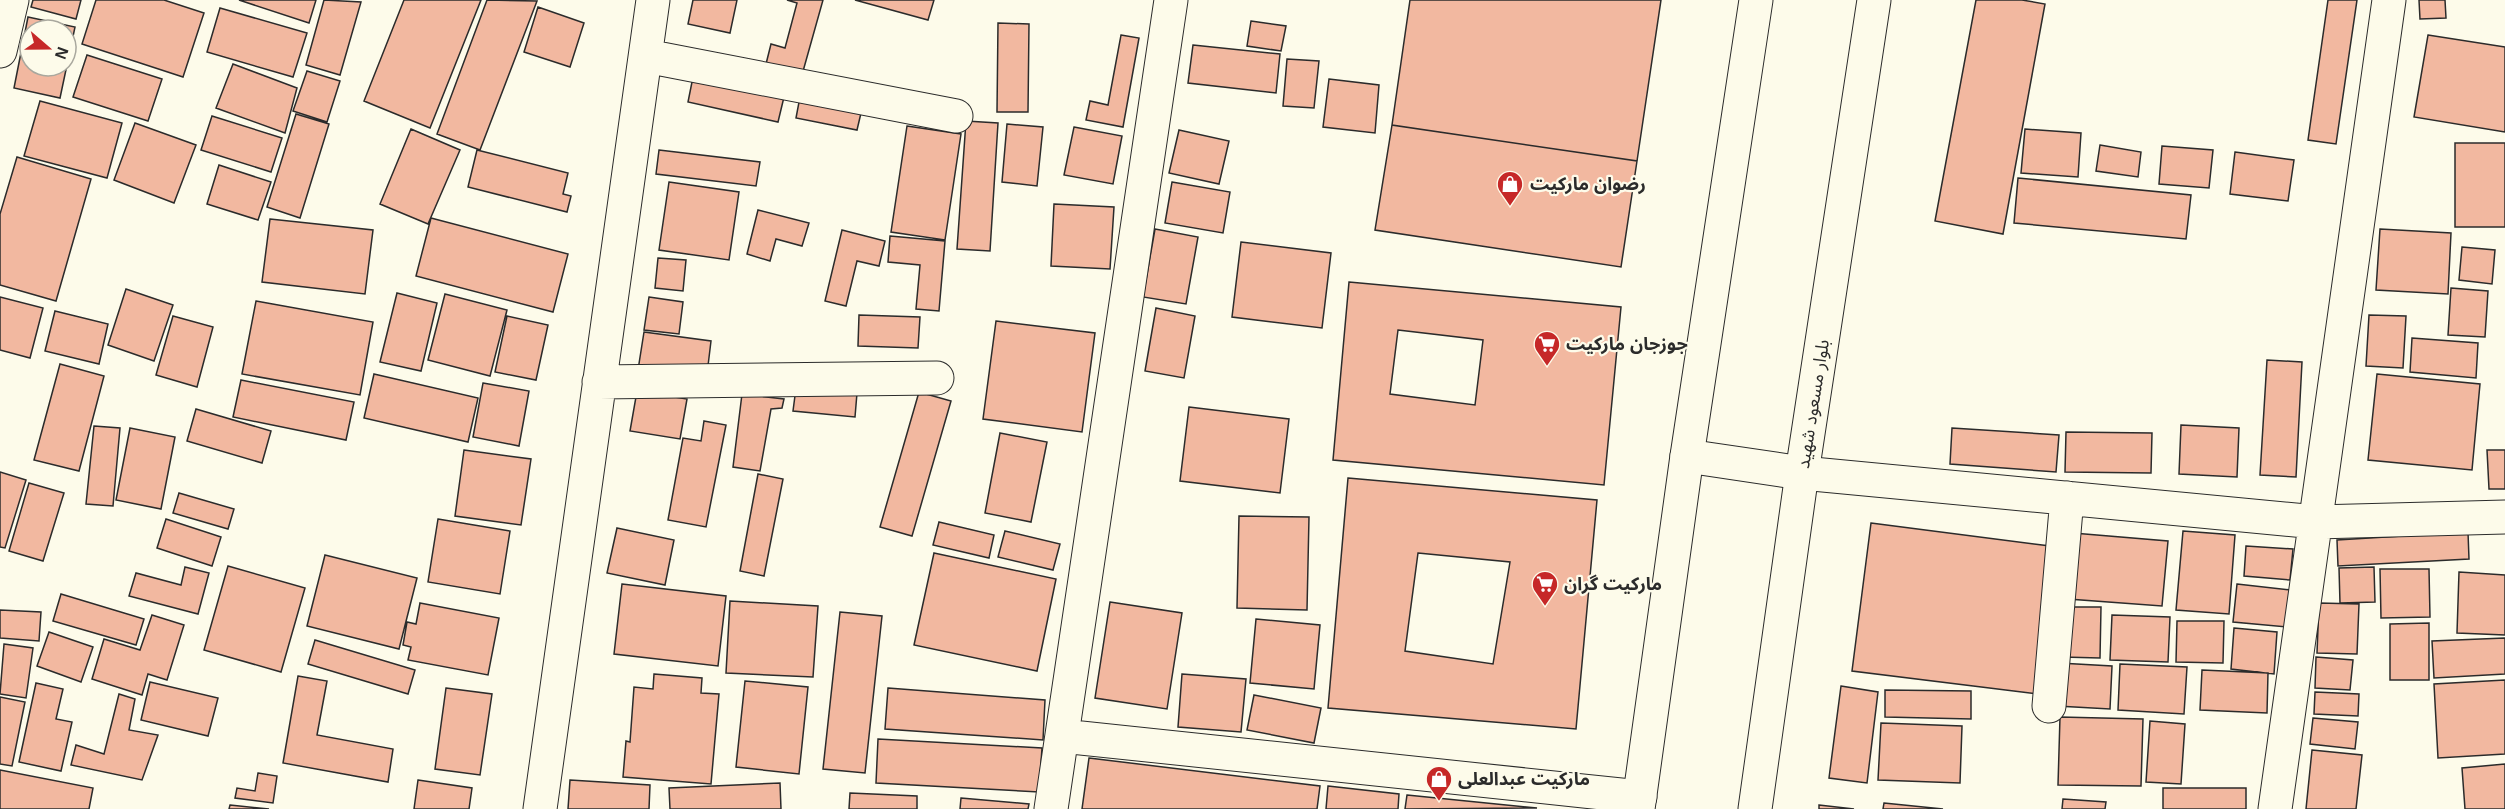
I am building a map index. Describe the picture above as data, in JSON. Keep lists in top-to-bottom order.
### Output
{
  "streets": {
    "street": ["بلوار مسعود شهید"]
  },
  "places": {
    "shop": ["رضوان مارکیت", "مارکیت عبدالعلی"],
    "supermarket": ["جوزجان مارکیت", "مارکیت گران"]
  },
  "north": "right"
}
